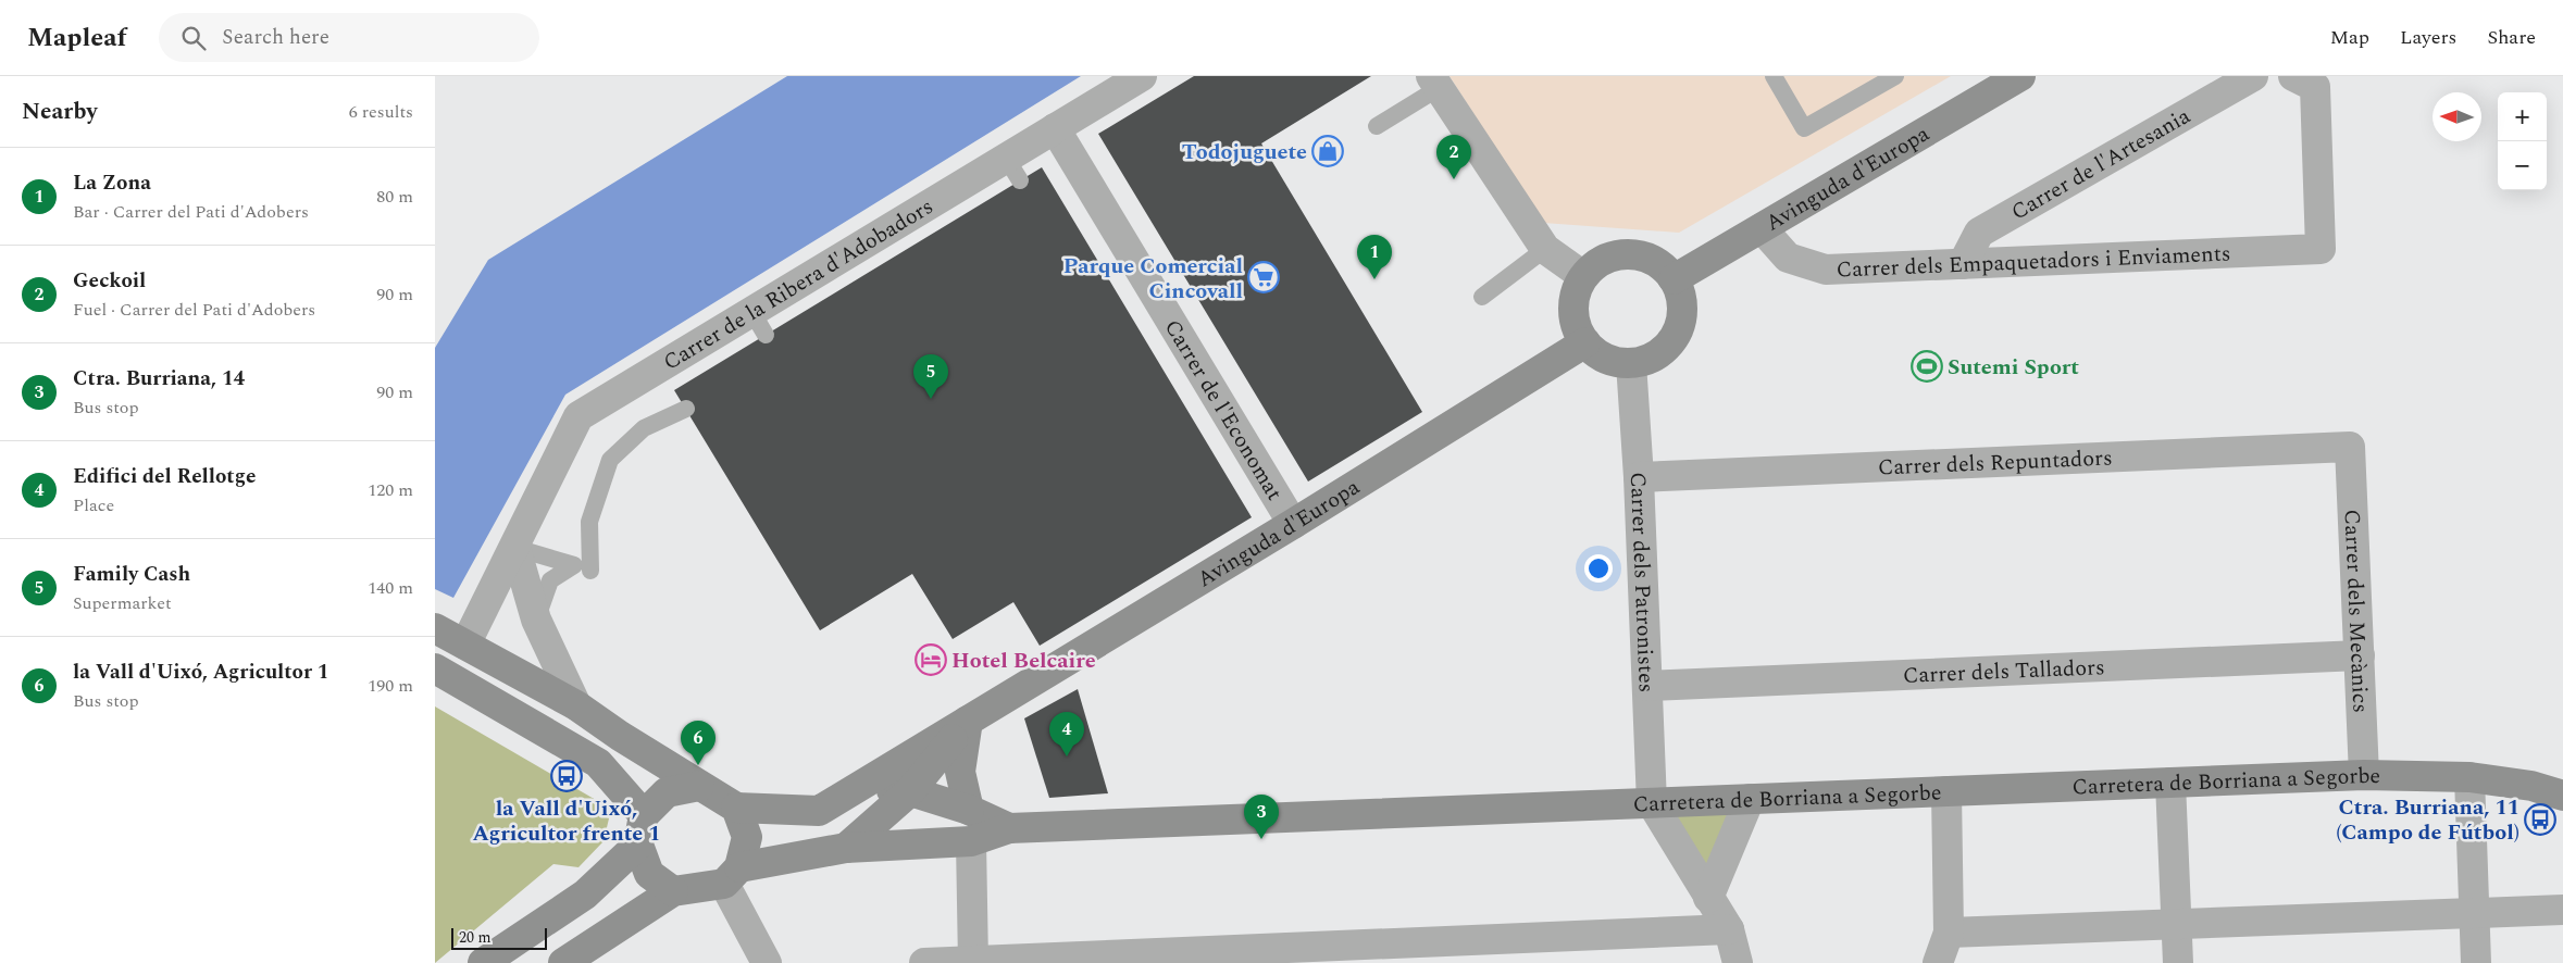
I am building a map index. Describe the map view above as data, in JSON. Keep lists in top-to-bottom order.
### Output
{
  "streets": {
    "main road": ["Avinguda d'Europa", "Carretera de Borriana a Segorbe"],
    "street": [
      "Carrer de l'Artesania",
      "Carrer dels Empaquetadors i Enviaments",
      "Carrer de la Ribera d'Adobadors",
      "Carrer de l'Economat",
      "Carrer dels Repuntadors",
      "Carrer dels Patronistes",
      "Carrer dels Mecànics",
      "Carrer dels Talladors"
    ]
  },
  "crossings": [
    ["Carrer de l'Artesania", "Carrer dels Empaquetadors i Enviaments"],
    ["Avinguda d'Europa", "Carrer dels Empaquetadors i Enviaments"],
    ["Avinguda d'Europa", "Carrer de l'Economat"],
    ["Avinguda d'Europa", "Carrer dels Patronistes"],
    ["Carrer de la Ribera d'Adobadors", "Carrer de l'Economat"],
    ["Carrer dels Repuntadors", "Carrer dels Patronistes"],
    ["Carrer dels Repuntadors", "Carrer dels Mecànics"],
    ["Carrer dels Patronistes", "Carrer dels Talladors"],
    ["Carrer dels Patronistes", "Carretera de Borriana a Segorbe"],
    ["Carrer dels Mecànics", "Carrer dels Talladors"],
    ["Carrer dels Mecànics", "Carretera de Borriana a Segorbe"]
  ],
  "places": {
    "shop": ["Todojuguete"],
    "supermarket": ["Parque Comercial Cincovall"],
    "sports": ["Sutemi Sport"],
    "hotel": ["Hotel Belcaire"],
    "bus stop": ["la Vall d'Uixó, Agricultor frente 1", "Ctra. Burriana, 11 (Campo de Fútbol)"]
  },
  "scale_bar": "20 m",
  "north": "left",
  "page": {
    "header": "Mapleaf",
    "search": "Search here",
    "nav": ["Map", "Layers", "Share"],
    "heading": ["Nearby", "6 results"],
    "map_buttons": ["+", "−"],
    "pins": [
      "2",
      "1",
      "5",
      "4",
      "6",
      "3"
    ],
    "list": [
      {
        "mark": "1",
        "name": "La Zona",
        "note": "Bar · Carrer del Pati d'Adobers",
        "value": "80 m"
      },
      {
        "mark": "2",
        "name": "Geckoil",
        "note": "Fuel · Carrer del Pati d'Adobers",
        "value": "90 m"
      },
      {
        "mark": "3",
        "name": "Ctra. Burriana, 14",
        "note": "Bus stop",
        "value": "90 m"
      },
      {
        "mark": "4",
        "name": "Edifici del Rellotge",
        "note": "Place",
        "value": "120 m"
      },
      {
        "mark": "5",
        "name": "Family Cash",
        "note": "Supermarket",
        "value": "140 m"
      },
      {
        "mark": "6",
        "name": "la Vall d'Uixó, Agricultor 1",
        "note": "Bus stop",
        "value": "190 m"
      }
    ],
    "scale": "20 m"
  }
}
